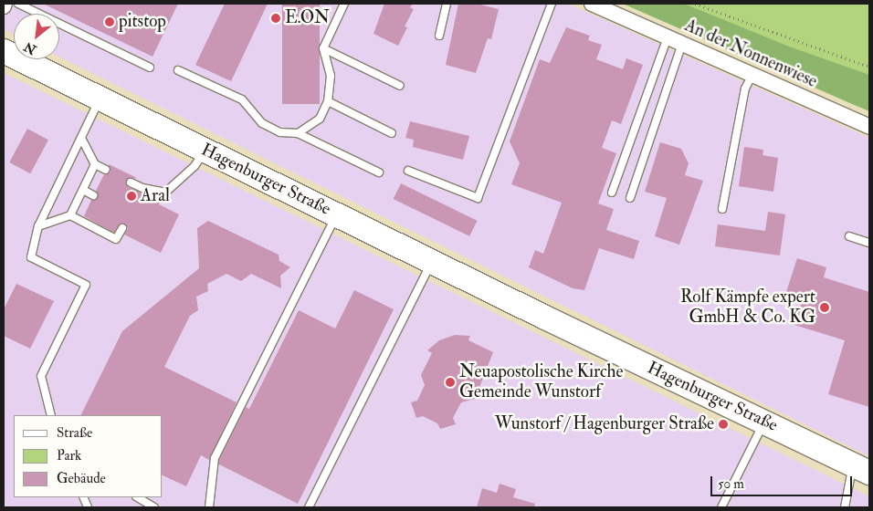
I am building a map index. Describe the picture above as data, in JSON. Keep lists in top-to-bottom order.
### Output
{
  "streets": {
    "main road": ["Hagenburger Straße"],
    "street": ["An der Nonnenwiese"]
  },
  "places": [
    "E.ON",
    "pitstop",
    "Aral",
    "Rolf Kämpfe expert GmbH & Co. KG",
    "Neuapostolische Kirche Gemeinde Wunstorf",
    "Wunstorf / Hagenburger Straße"
  ],
  "legend": ["Straße", "Park", "Gebäude"],
  "scale_bar": "50 m",
  "north": "bottom left"
}
